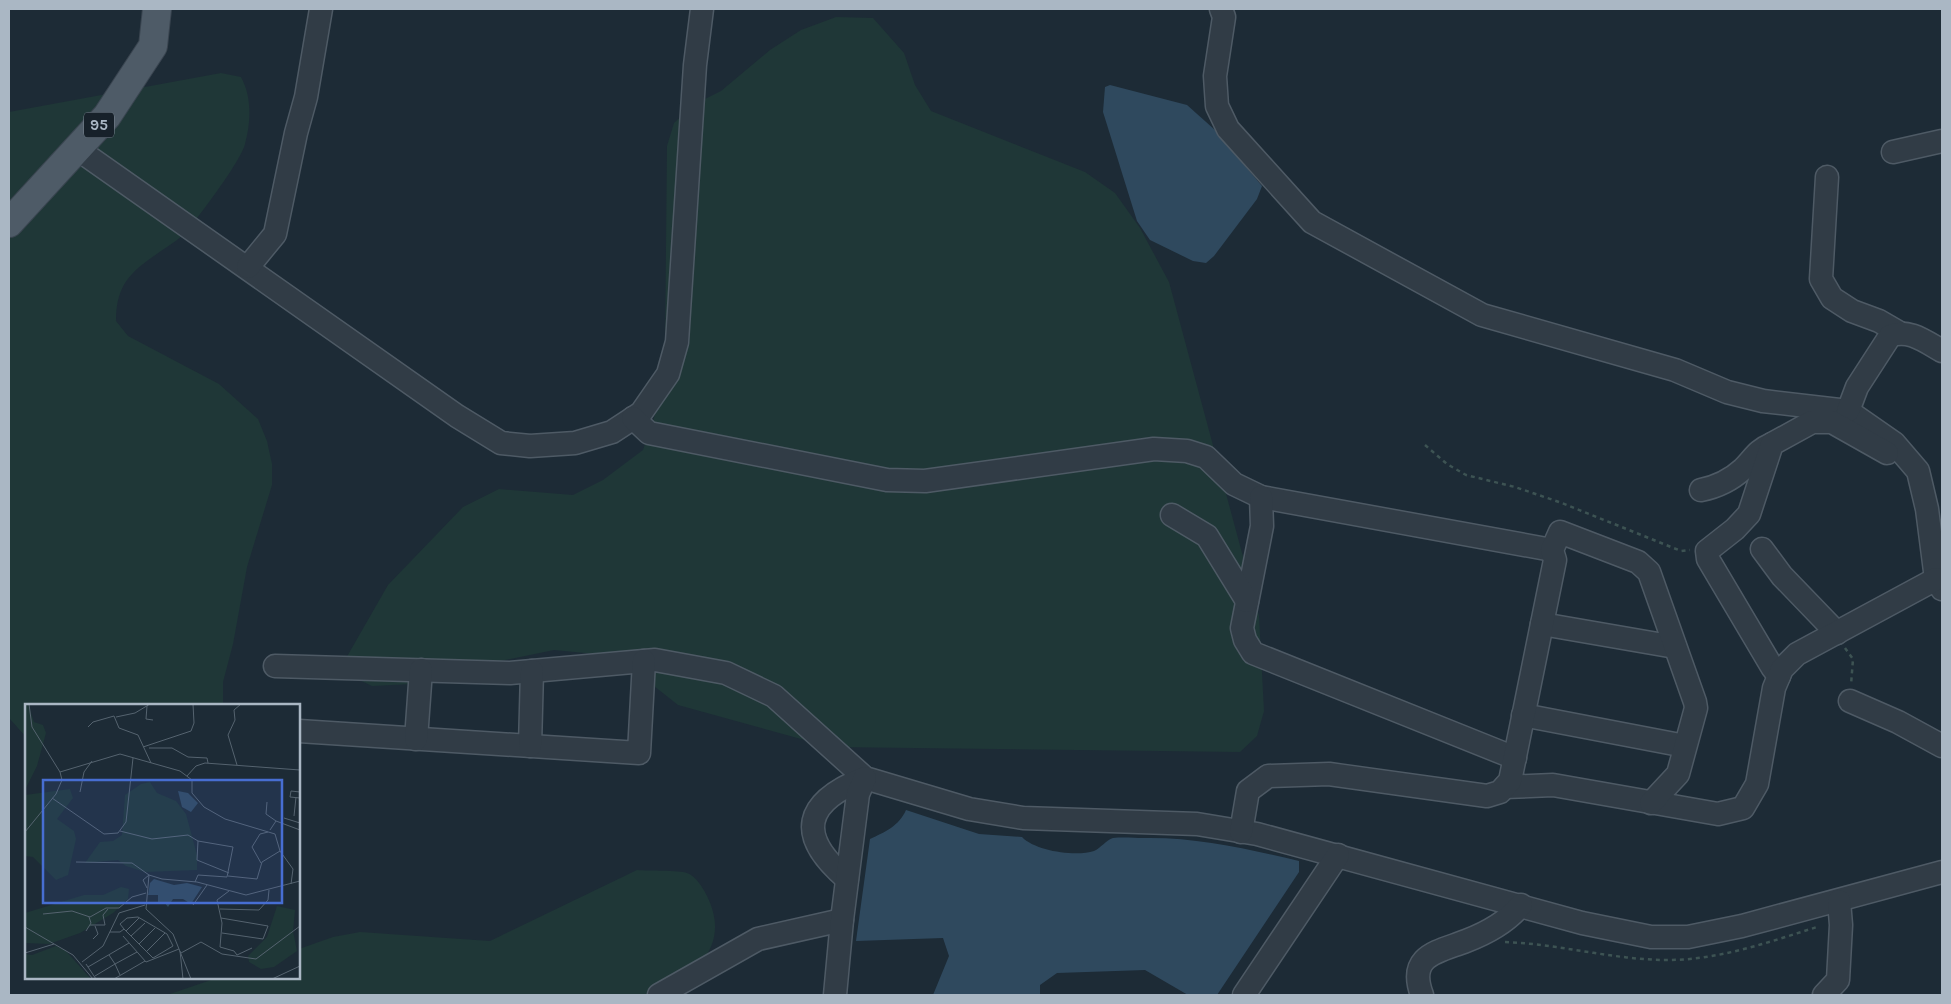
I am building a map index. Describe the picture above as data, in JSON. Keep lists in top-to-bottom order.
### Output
{
  "streets": {
    "main road": ["95"]
  }
}
